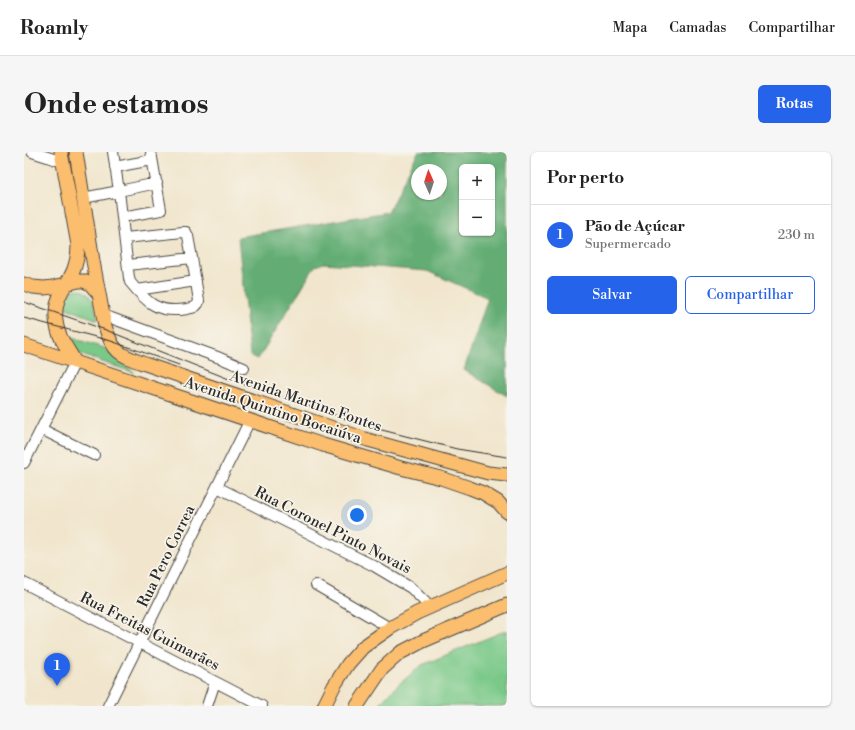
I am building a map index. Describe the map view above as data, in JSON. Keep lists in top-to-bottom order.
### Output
{
  "streets": {
    "main road": ["Avenida Martins Fontes", "Avenida Quintino Bocaiúva"],
    "street": ["Rua Coronel Pinto Novais", "Rua Pero Correa", "Rua Freitas Guimarães"]
  },
  "crossings": [
    ["Avenida Quintino Bocaiúva", "Rua Pero Correa"],
    ["Rua Coronel Pinto Novais", "Rua Pero Correa"],
    ["Rua Pero Correa", "Rua Freitas Guimarães"]
  ],
  "north": "top",
  "page": {
    "header": "Roamly",
    "nav": ["Mapa", "Camadas", "Compartilhar"],
    "buttons": [
      "Rotas",
      ["Salvar", "Compartilhar"]
    ],
    "title": "Onde estamos",
    "heading": "Por perto",
    "map_buttons": ["+", "−"],
    "list": [
      {
        "mark": "1",
        "name": "Pão de Açúcar",
        "note": "Supermercado",
        "value": "230 m"
      }
    ],
    "pins": "1"
  }
}
